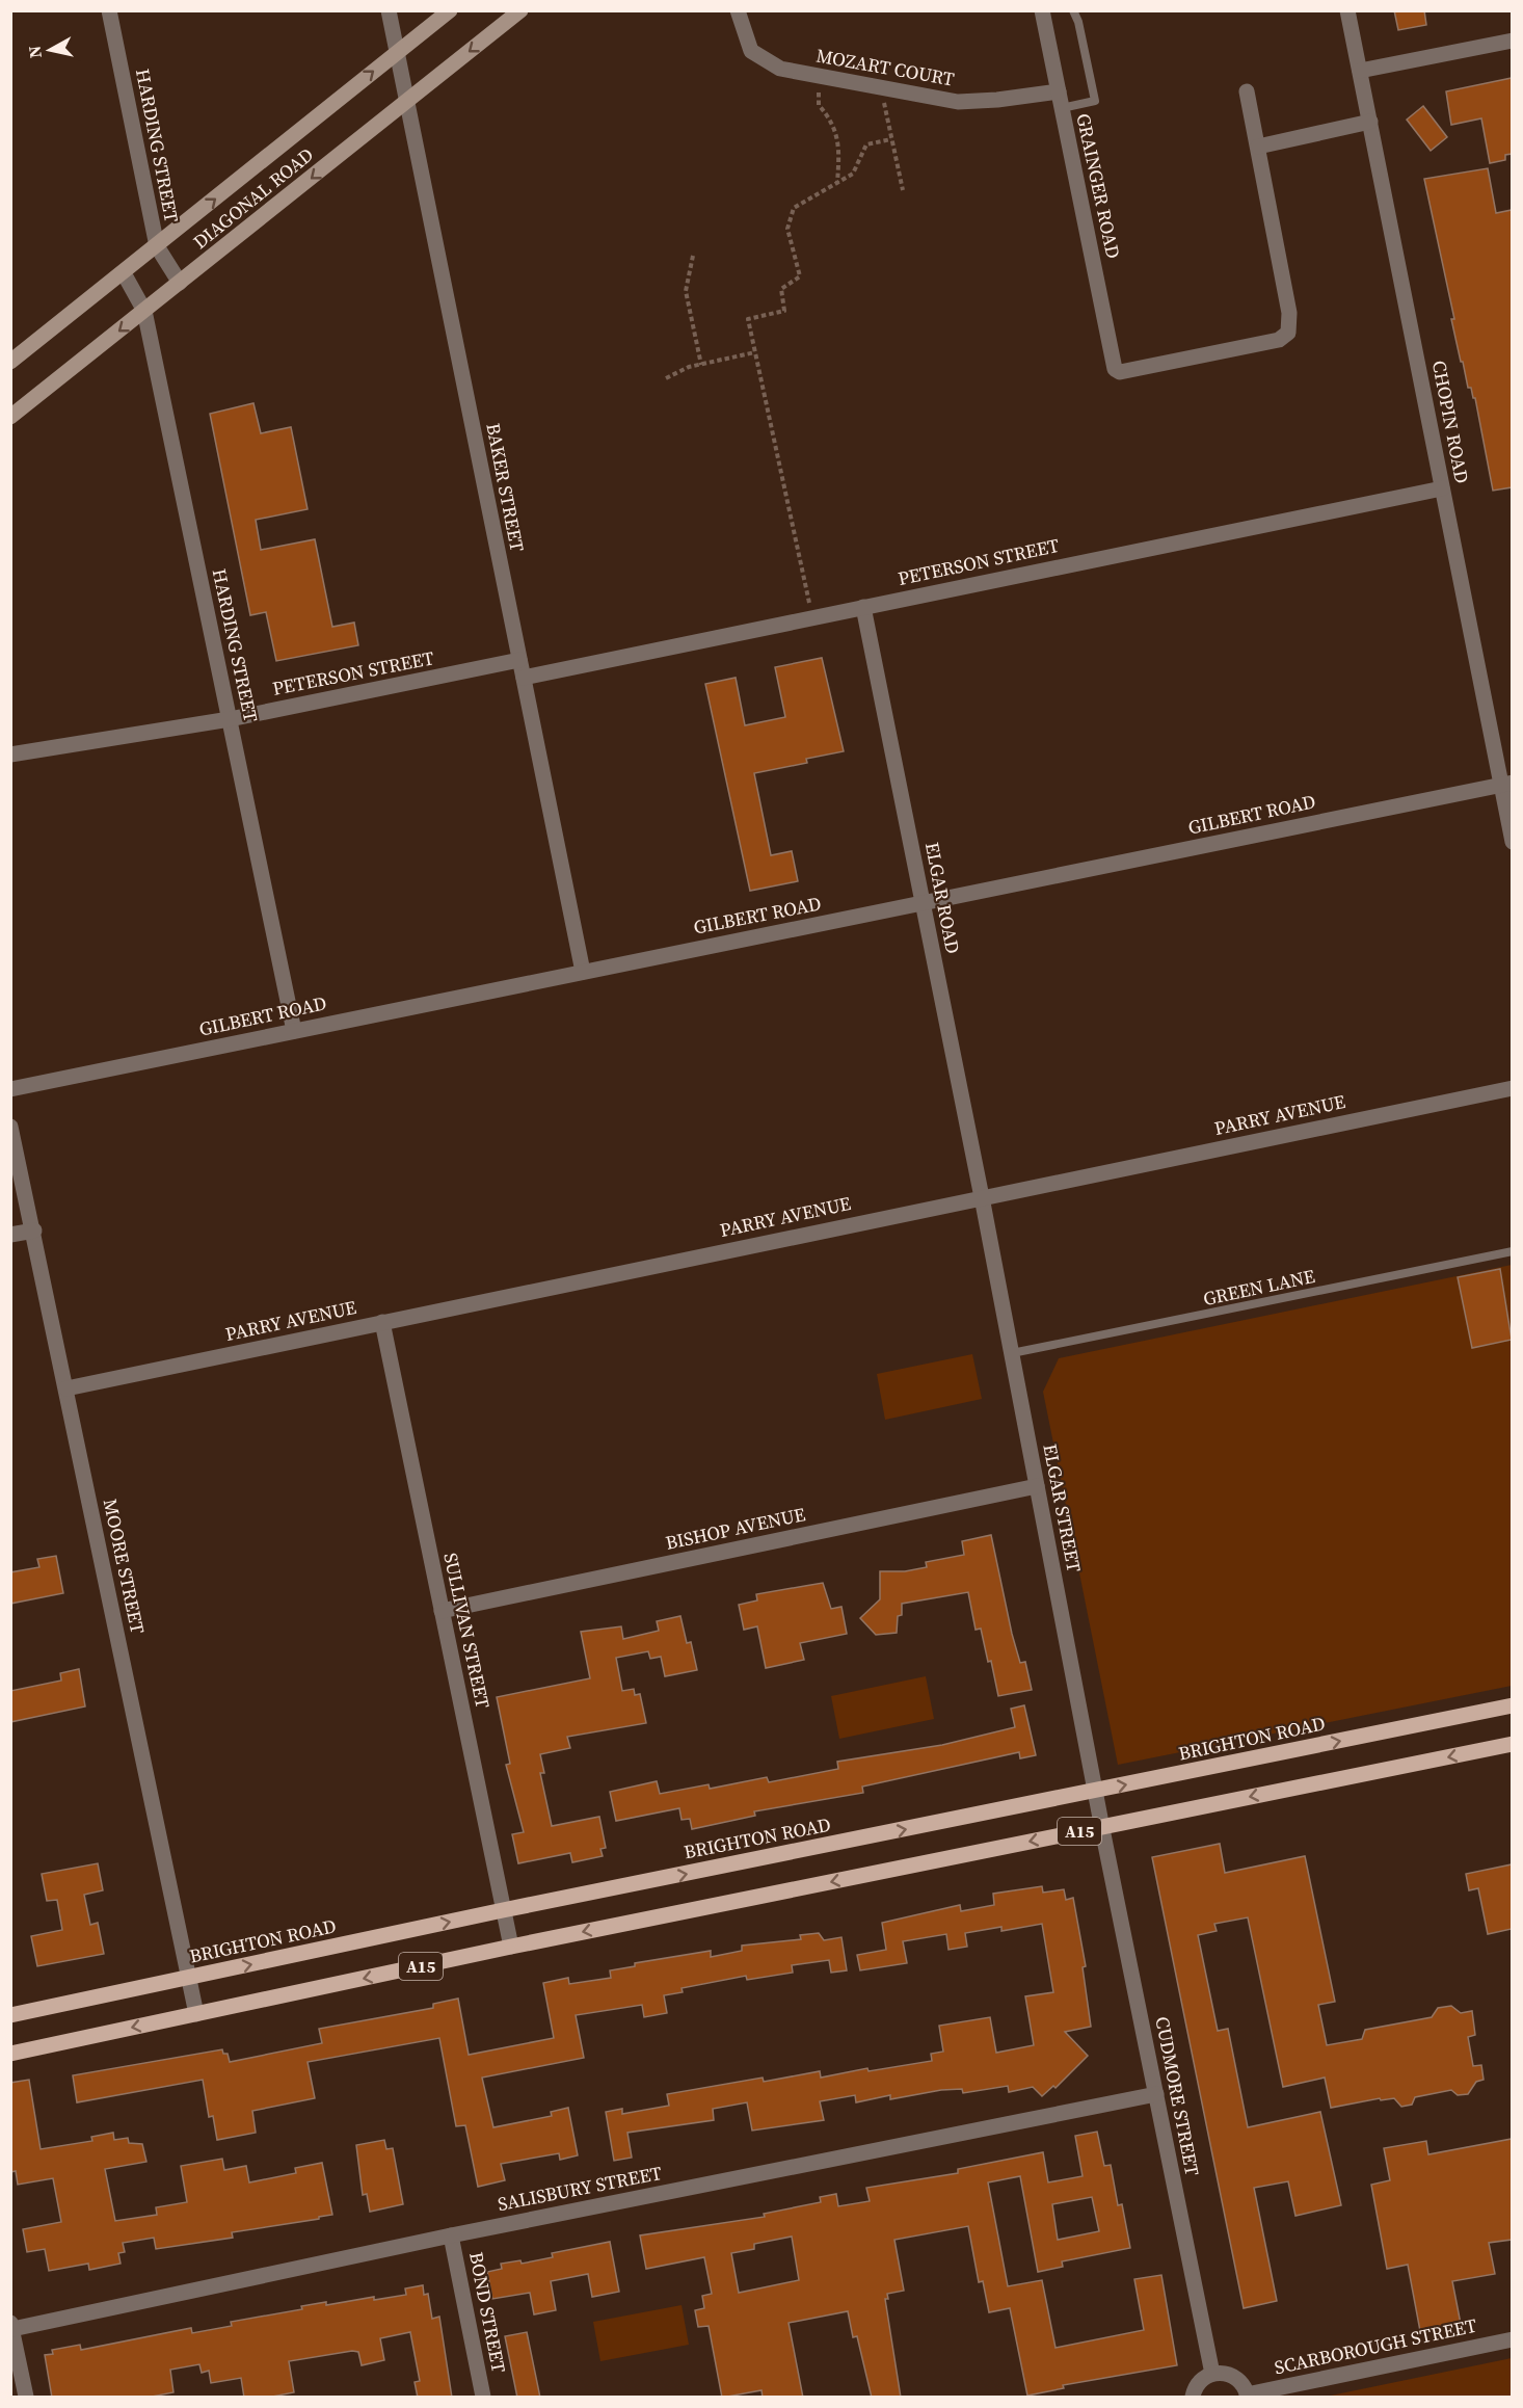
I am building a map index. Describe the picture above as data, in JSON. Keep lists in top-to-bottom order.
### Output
{
  "streets": {
    "main road": ["DIAGONAL ROAD", "BRIGHTON ROAD", "A15"],
    "street": [
      "MOZART COURT",
      "HARDING STREET",
      "GRAINGER ROAD",
      "CHOPIN ROAD",
      "BAKER STREET",
      "PETERSON STREET",
      "GILBERT ROAD",
      "ELGAR ROAD",
      "PARRY AVENUE",
      "ELGAR STREET",
      "BISHOP AVENUE",
      "MOORE STREET",
      "SULLIVAN STREET",
      "CUDMORE STREET",
      "SALISBURY STREET",
      "BOND STREET",
      "SCARBOROUGH STREET"
    ],
    "lane": ["GREEN LANE"]
  },
  "crossings": [
    ["MOZART COURT", "GRAINGER ROAD"],
    ["HARDING STREET", "DIAGONAL ROAD"],
    ["HARDING STREET", "PETERSON STREET"],
    ["HARDING STREET", "GILBERT ROAD"],
    ["DIAGONAL ROAD", "BAKER STREET"],
    ["CHOPIN ROAD", "PETERSON STREET"],
    ["CHOPIN ROAD", "GILBERT ROAD"],
    ["BAKER STREET", "PETERSON STREET"],
    ["BAKER STREET", "GILBERT ROAD"],
    ["PETERSON STREET", "ELGAR ROAD"],
    ["GILBERT ROAD", "ELGAR ROAD"],
    ["ELGAR ROAD", "PARRY AVENUE"],
    ["ELGAR ROAD", "ELGAR STREET"],
    ["PARRY AVENUE", "ELGAR STREET"],
    ["PARRY AVENUE", "MOORE STREET"],
    ["PARRY AVENUE", "SULLIVAN STREET"],
    ["GREEN LANE", "ELGAR STREET"],
    ["ELGAR STREET", "BISHOP AVENUE"],
    ["ELGAR STREET", "BRIGHTON ROAD"],
    ["ELGAR STREET", "A15"],
    ["ELGAR STREET", "CUDMORE STREET"],
    ["BISHOP AVENUE", "SULLIVAN STREET"],
    ["MOORE STREET", "BRIGHTON ROAD"],
    ["MOORE STREET", "A15"],
    ["SULLIVAN STREET", "BRIGHTON ROAD"],
    ["SULLIVAN STREET", "A15"],
    ["A15", "CUDMORE STREET"],
    ["CUDMORE STREET", "SALISBURY STREET"],
    ["SALISBURY STREET", "BOND STREET"]
  ],
  "north": "left"
}
